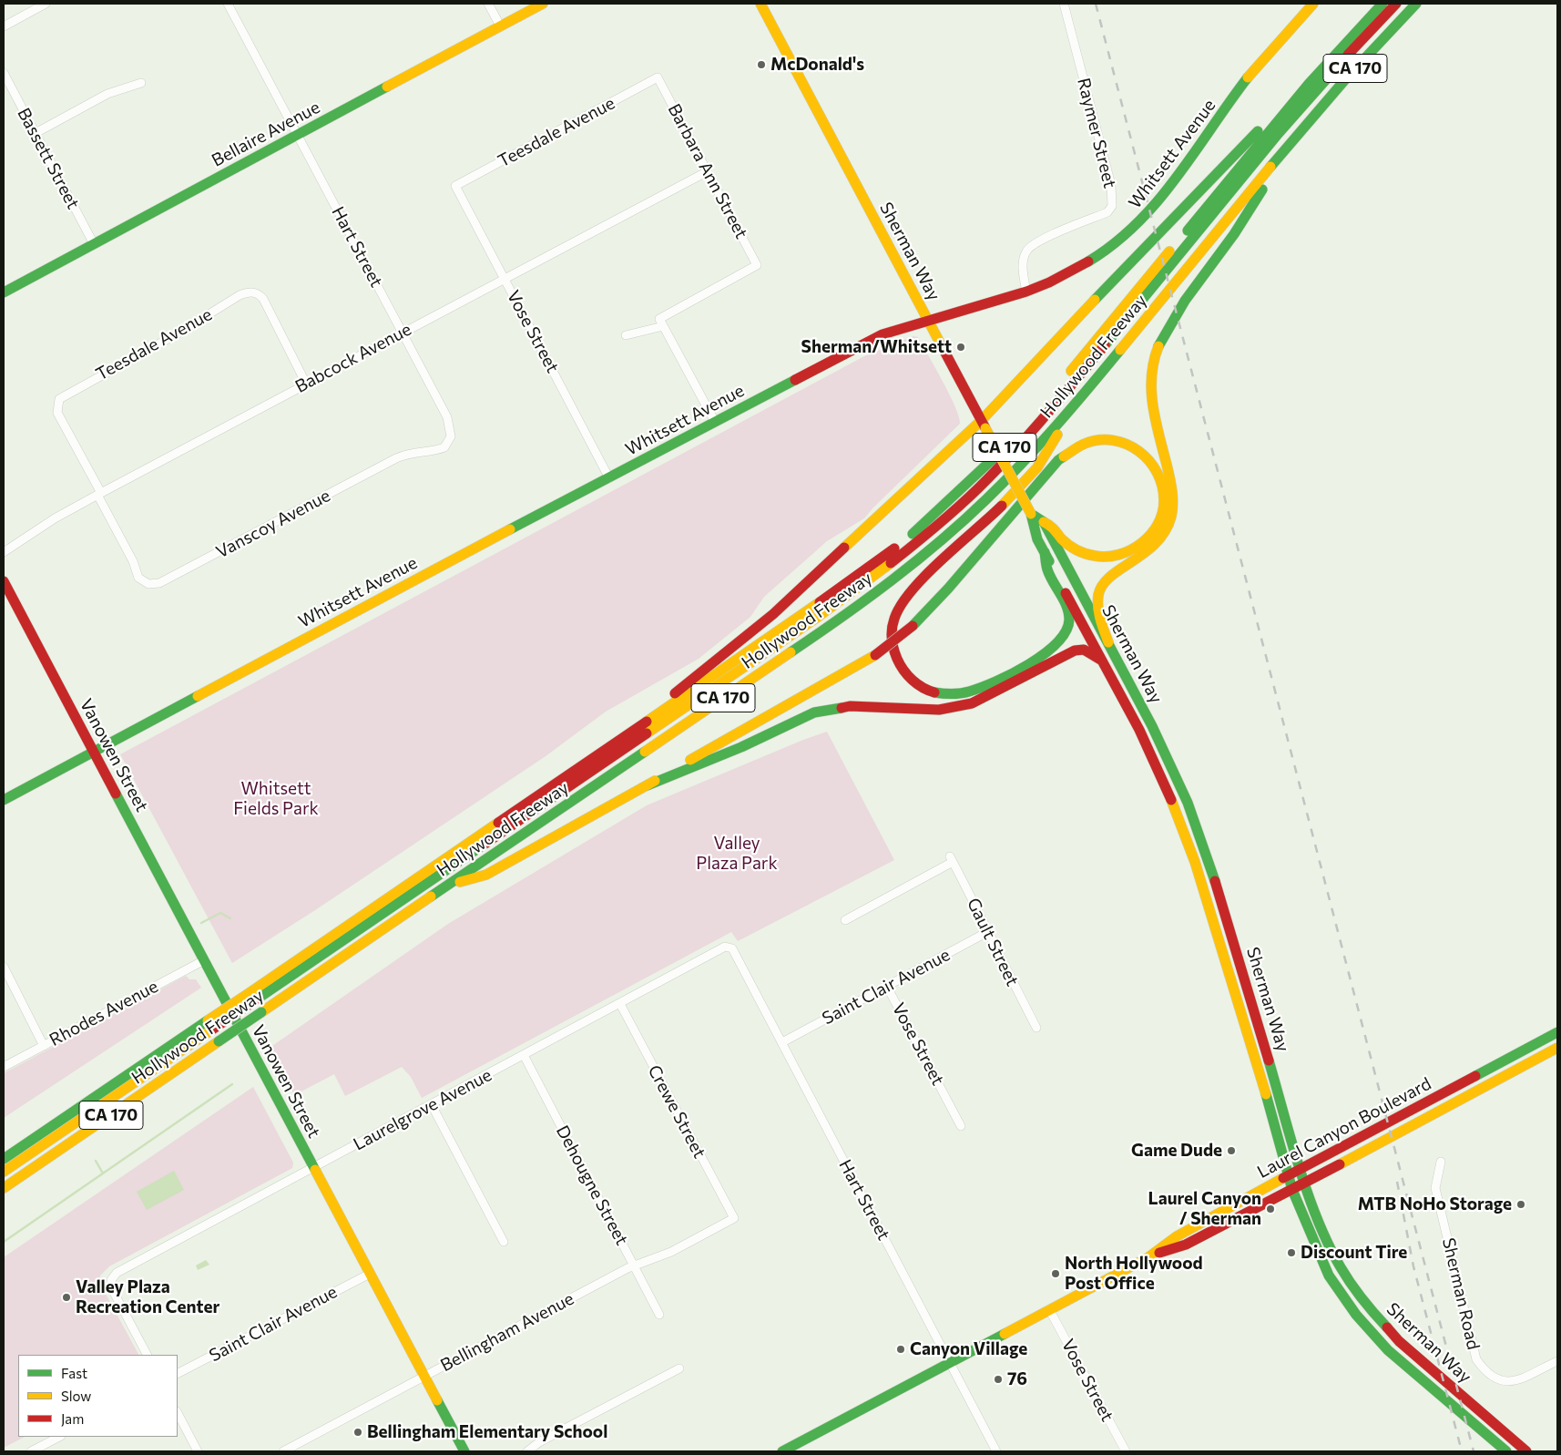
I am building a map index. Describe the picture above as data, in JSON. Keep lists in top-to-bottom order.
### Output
{
  "streets": {
    "main road": [
      "CA 170",
      "Bellaire Avenue",
      "Whitsett Avenue",
      "Sherman Way",
      "Hollywood Freeway",
      "Vanowen Street",
      "Laurel Canyon Boulevard"
    ],
    "street": [
      "Teesdale Avenue",
      "Raymer Street",
      "Bassett Street",
      "Barbara Ann Street",
      "Hart Street",
      "Vose Street",
      "Babcock Avenue",
      "Vanscoy Avenue",
      "Gault Street",
      "Saint Clair Avenue",
      "Rhodes Avenue",
      "Laurelgrove Avenue",
      "Crewe Street",
      "Dehougne Street",
      "Sherman Road",
      "Bellingham Avenue"
    ]
  },
  "crossings": [
    ["Teesdale Avenue", "Barbara Ann Street"],
    ["Teesdale Avenue", "Vose Street"],
    ["Teesdale Avenue", "Babcock Avenue"],
    ["Teesdale Avenue", "Vanscoy Avenue"],
    ["Raymer Street", "Whitsett Avenue"],
    ["Bellaire Avenue", "Bassett Street"],
    ["Bellaire Avenue", "Hart Street"],
    ["Whitsett Avenue", "Sherman Way"],
    ["Whitsett Avenue", "Vose Street"],
    ["Whitsett Avenue", "Vanowen Street"],
    ["Barbara Ann Street", "Babcock Avenue"],
    ["Hart Street", "Babcock Avenue"],
    ["Hart Street", "Vanscoy Avenue"],
    ["Hart Street", "Saint Clair Avenue"],
    ["Hart Street", "Laurelgrove Avenue"],
    ["Hart Street", "Laurel Canyon Boulevard"],
    ["Sherman Way", "Laurel Canyon Boulevard"],
    ["Vose Street", "Babcock Avenue"],
    ["Vose Street", "Saint Clair Avenue"],
    ["Vose Street", "Laurel Canyon Boulevard"],
    ["Babcock Avenue", "Vanscoy Avenue"],
    ["Vanowen Street", "Saint Clair Avenue"],
    ["Vanowen Street", "Rhodes Avenue"],
    ["Vanowen Street", "Laurelgrove Avenue"],
    ["Vanowen Street", "Bellingham Avenue"],
    ["Gault Street", "Saint Clair Avenue"],
    ["Laurelgrove Avenue", "Crewe Street"],
    ["Laurelgrove Avenue", "Dehougne Street"],
    ["Crewe Street", "Bellingham Avenue"],
    ["Dehougne Street", "Bellingham Avenue"]
  ],
  "parks": ["Whitsett Fields Park", "Valley Plaza Park"],
  "places": [
    "McDonald's",
    "Sherman/Whitsett",
    "Game Dude",
    "MTB NoHo Storage",
    "Laurel Canyon / Sherman",
    "Discount Tire",
    "North Hollywood Post Office",
    "Valley Plaza Recreation Center",
    "Canyon Village",
    "76",
    "Bellingham Elementary School"
  ],
  "legend": ["Fast", "Slow", "Jam"]
}
